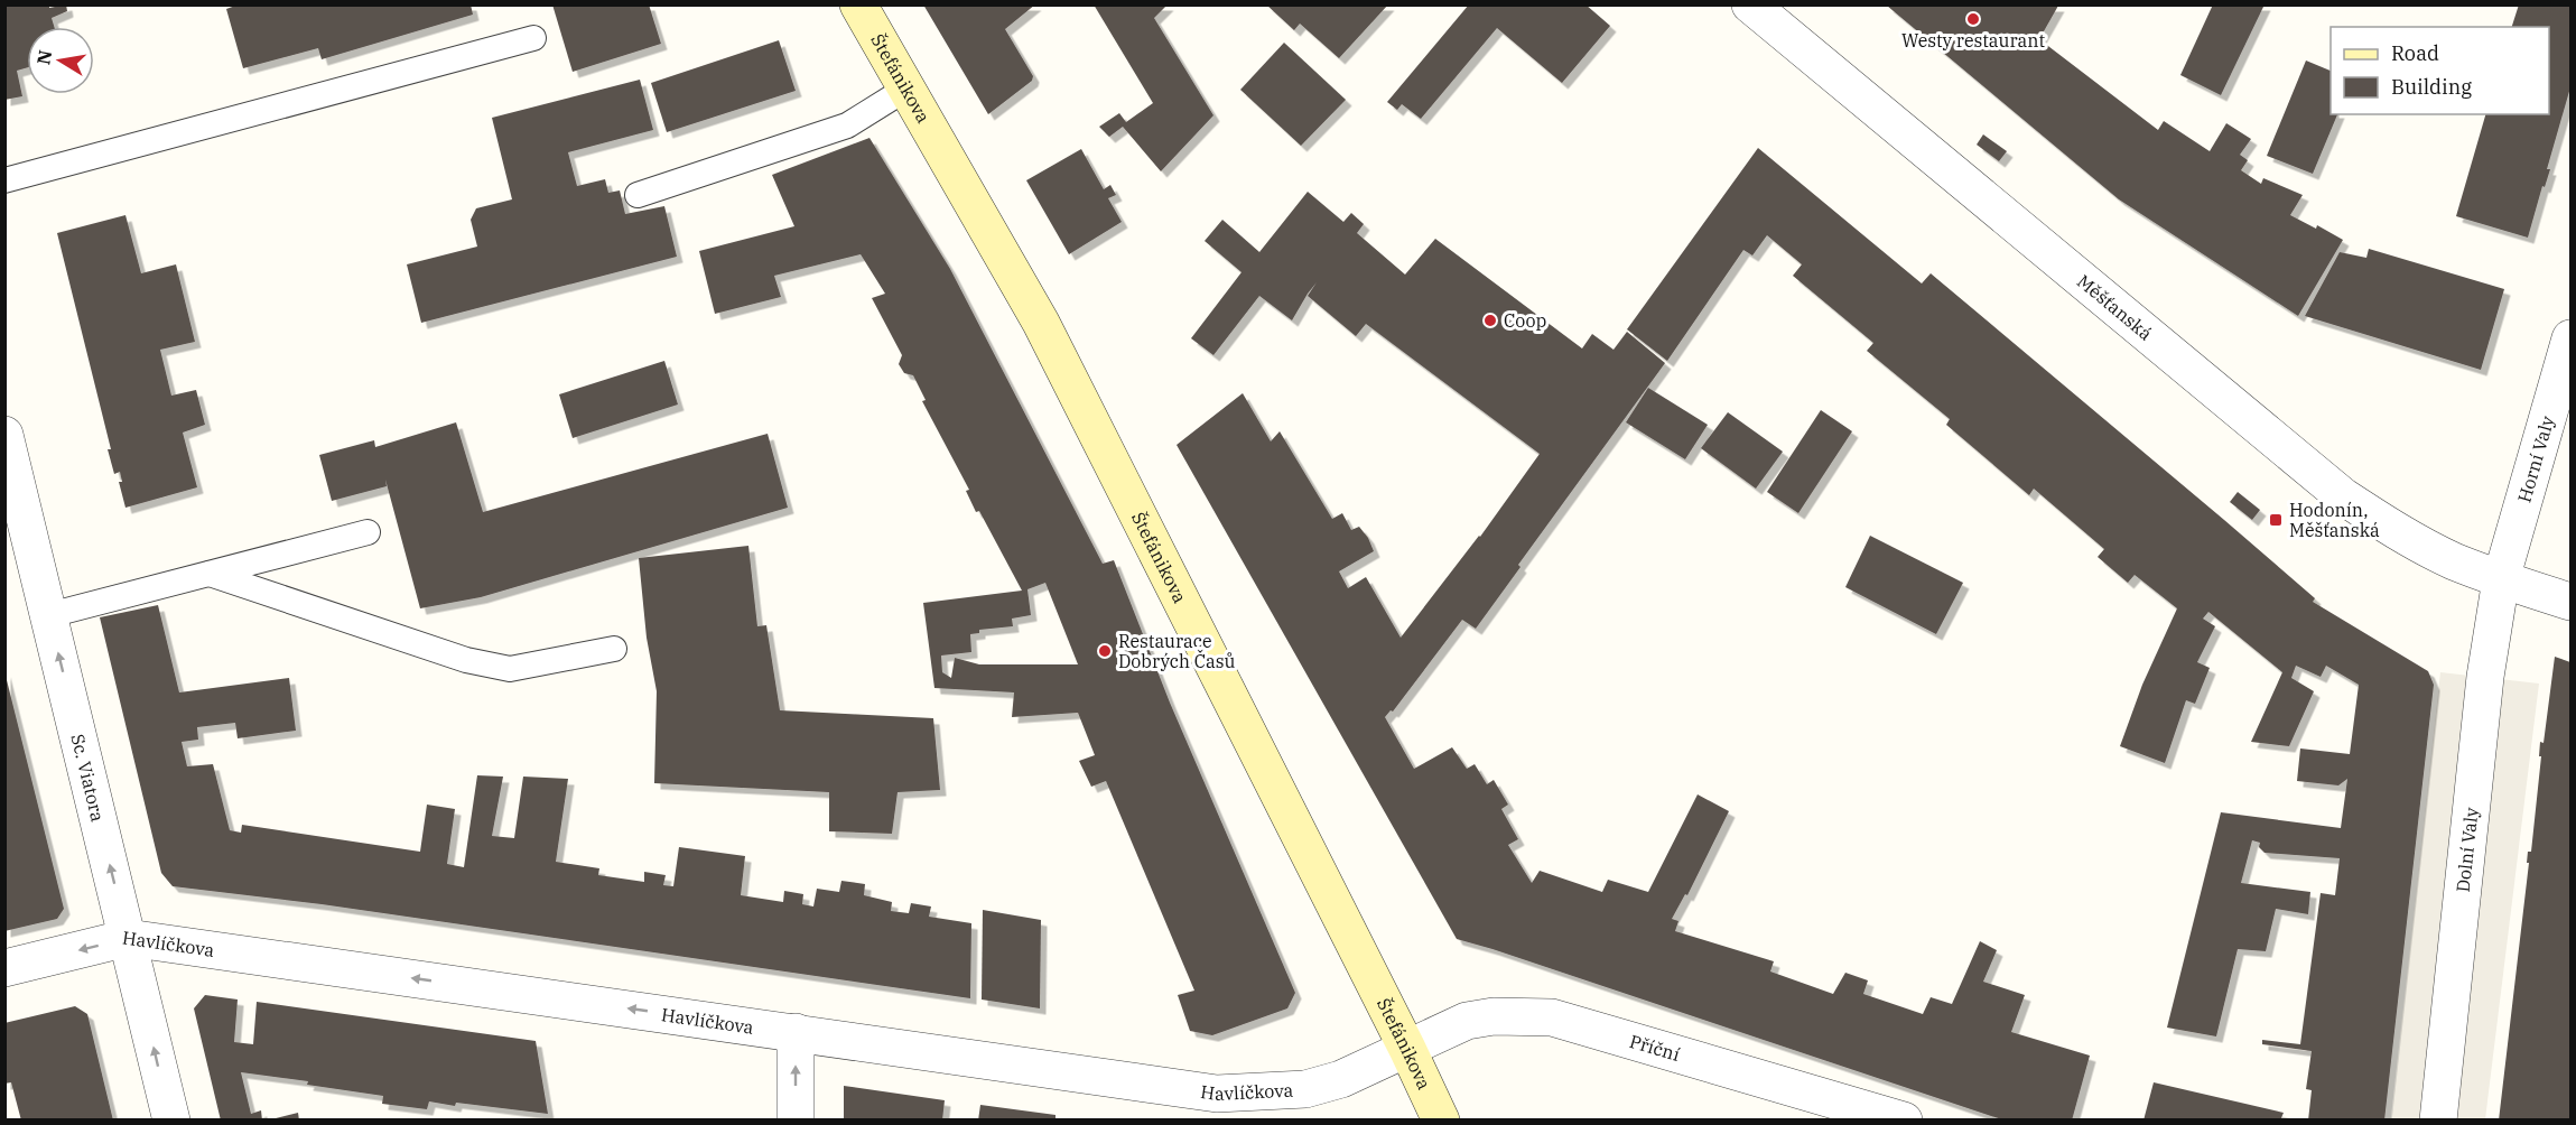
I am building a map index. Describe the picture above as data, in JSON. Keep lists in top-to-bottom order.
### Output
{
  "streets": {
    "main road": ["Štefánikova"],
    "street": [
      "Měšťanská",
      "Horní Valy",
      "Sc. Viatora",
      "Dolní Valy",
      "Havlíčkova",
      "Příční"
    ]
  },
  "crossings": [
    ["Štefánikova", "Havlíčkova"],
    ["Štefánikova", "Příční"],
    ["Měšťanská", "Horní Valy"],
    ["Měšťanská", "Dolní Valy"],
    ["Horní Valy", "Dolní Valy"],
    ["Sc. Viatora", "Havlíčkova"],
    ["Havlíčkova", "Příční"]
  ],
  "one_way": ["Sc. Viatora", "Havlíčkova"],
  "places": {
    "other": ["Westy restaurant", "Coop", "Restaurace Dobrých Časů"],
    "transit": ["Hodonín, Měšťanská"]
  },
  "legend": ["Road", "Building"],
  "north": "left"
}
